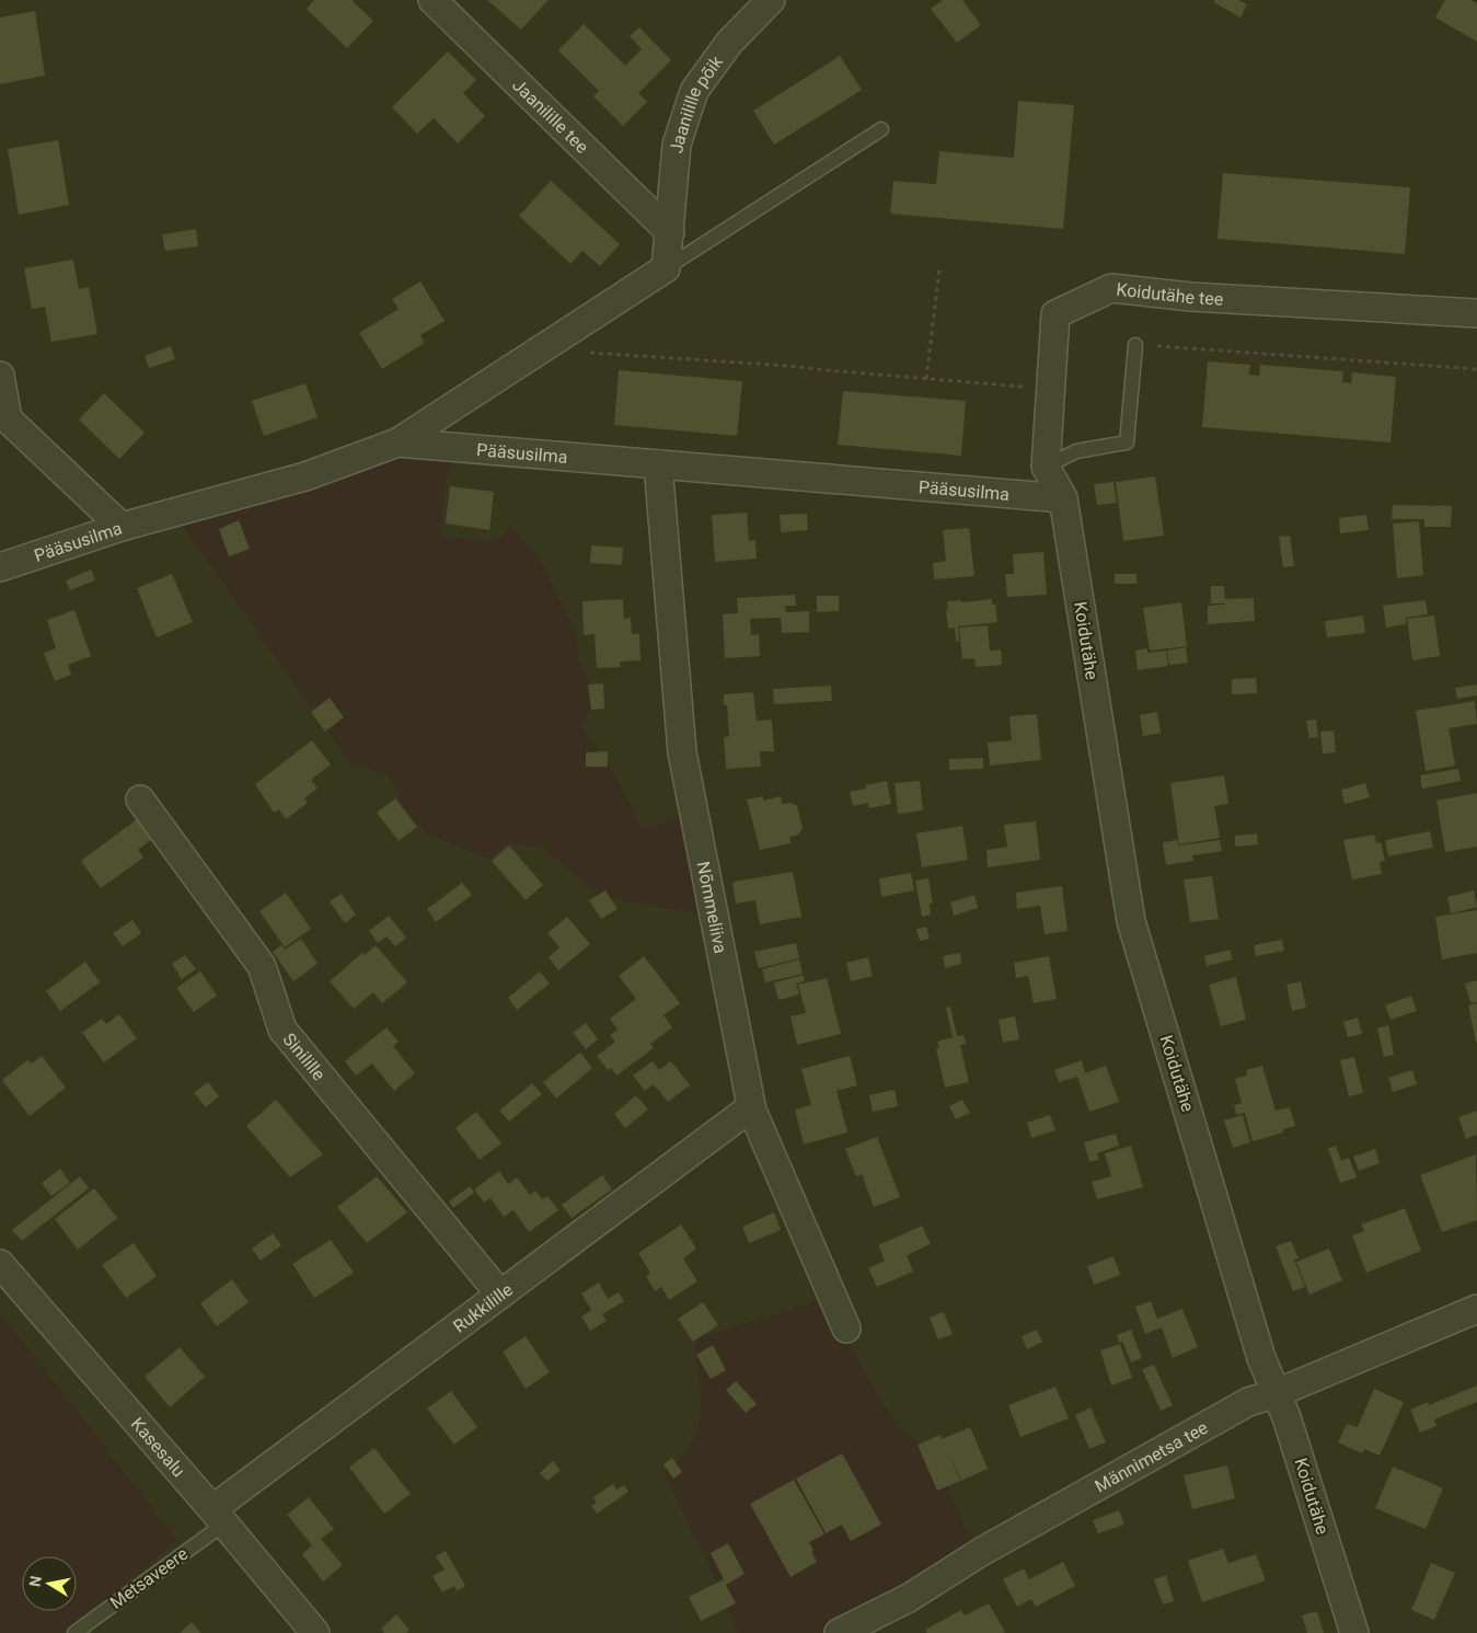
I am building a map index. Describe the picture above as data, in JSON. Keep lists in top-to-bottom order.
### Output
{
  "streets": {
    "street": [
      "Jaanilille põik",
      "Jaanilille tee",
      "Koidutähe tee",
      "Pääsusilma",
      "Koidutähe",
      "Nõmmeliiva",
      "Sinilille",
      "Rukkilille",
      "Kasesalu",
      "Männimetsa tee"
    ],
    "lane": ["Metsaveere"]
  },
  "crossings": [
    ["Jaanilille põik", "Jaanilille tee"],
    ["Pääsusilma", "Koidutähe"],
    ["Pääsusilma", "Nõmmeliiva"],
    ["Koidutähe", "Männimetsa tee"],
    ["Nõmmeliiva", "Rukkilille"],
    ["Sinilille", "Rukkilille"],
    ["Rukkilille", "Kasesalu"],
    ["Rukkilille", "Metsaveere"],
    ["Kasesalu", "Metsaveere"]
  ],
  "north": "left"
}
